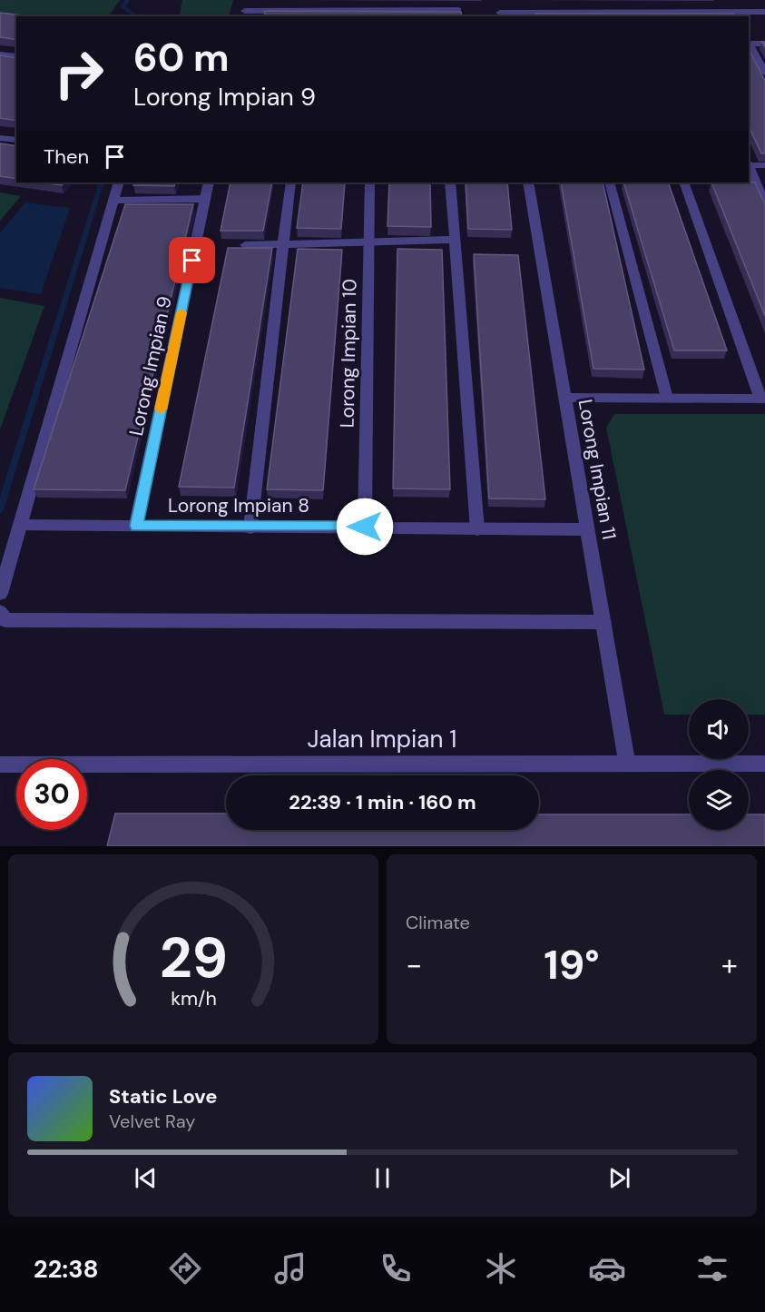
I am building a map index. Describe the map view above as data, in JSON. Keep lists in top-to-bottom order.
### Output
{
  "streets": {
    "street": [
      "Lorong Impian 10",
      "Lorong Impian 9",
      "Lorong Impian 11",
      "Lorong Impian 8",
      "Jalan Impian 1"
    ]
  },
  "crossings": [
    ["Lorong Impian 10", "Lorong Impian 8"],
    ["Lorong Impian 9", "Lorong Impian 8"],
    ["Lorong Impian 11", "Lorong Impian 8"],
    ["Lorong Impian 11", "Jalan Impian 1"]
  ],
  "page": {
    "turn": ["60 m", "Lorong Impian 9"],
    "then": "Then",
    "limit": "30",
    "trip": "22:39 · 1 min · 160 m",
    "tile": "Climate",
    "heat": ["−", "19°", "+"],
    "song": ["Static Love", "Velvet Ray"],
    "tabs": "22:38",
    "gauge": ["29", "km/h"]
  }
}
